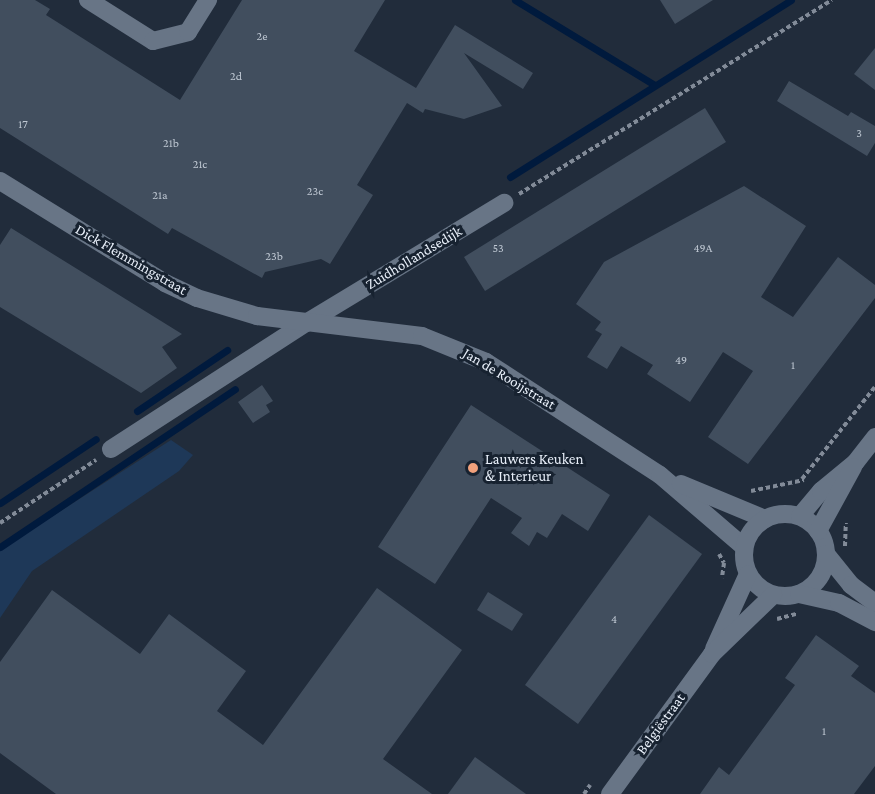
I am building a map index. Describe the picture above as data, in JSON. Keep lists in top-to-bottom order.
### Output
{
  "streets": {
    "street": [
      "Zuidhollandsedijk",
      "Dick Flemmingstraat",
      "Jan de Rooijstraat",
      "Belgiëstraat"
    ]
  },
  "crossings": [
    ["Zuidhollandsedijk", "Dick Flemmingstraat"],
    ["Zuidhollandsedijk", "Jan de Rooijstraat"],
    ["Dick Flemmingstraat", "Jan de Rooijstraat"],
    ["Jan de Rooijstraat", "Belgiëstraat"]
  ],
  "places": ["Lauwers Keuken & Interieur"],
  "house_numbers": [
    "2e",
    "2d",
    "17",
    "3",
    "21b",
    "21c",
    "23c",
    "21a",
    "53",
    "49A",
    "23b",
    "49",
    "1",
    "4",
    "1"
  ]
}
